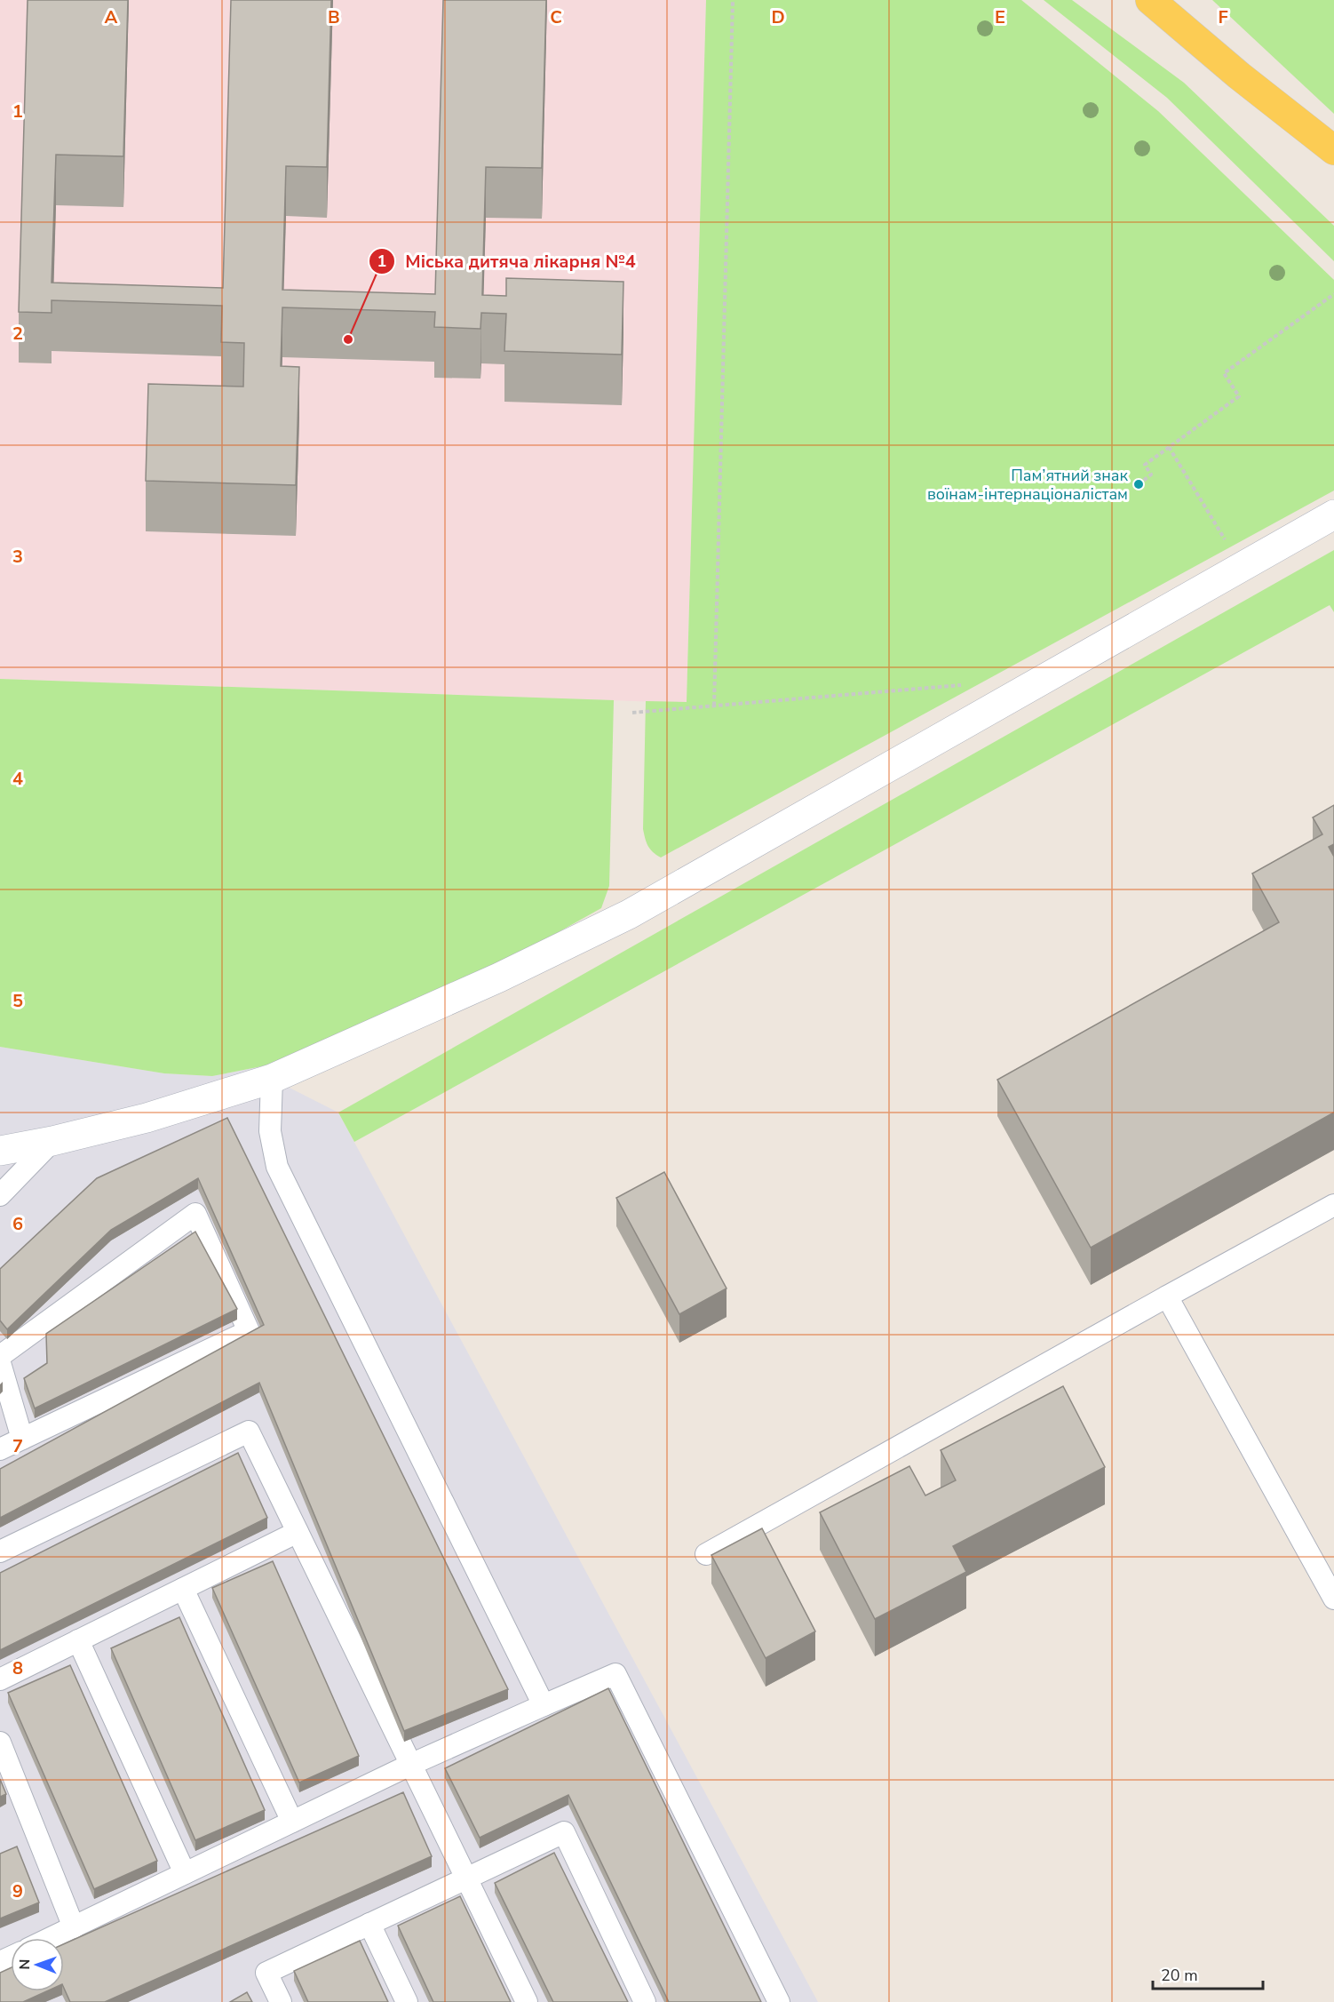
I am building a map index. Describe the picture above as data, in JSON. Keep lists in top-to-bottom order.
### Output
{
  "places": ["Міська дитяча лікарня №4", "Пам’ятний знак воїнам-інтернаціоналістам"],
  "scale_bar": "20 m",
  "north": "left",
  "grid": {
    "columns": [
      "A",
      "B",
      "C",
      "D",
      "E",
      "F"
    ],
    "rows": [
      "1",
      "2",
      "3",
      "4",
      "5",
      "6",
      "7",
      "8",
      "9"
    ]
  }
}
